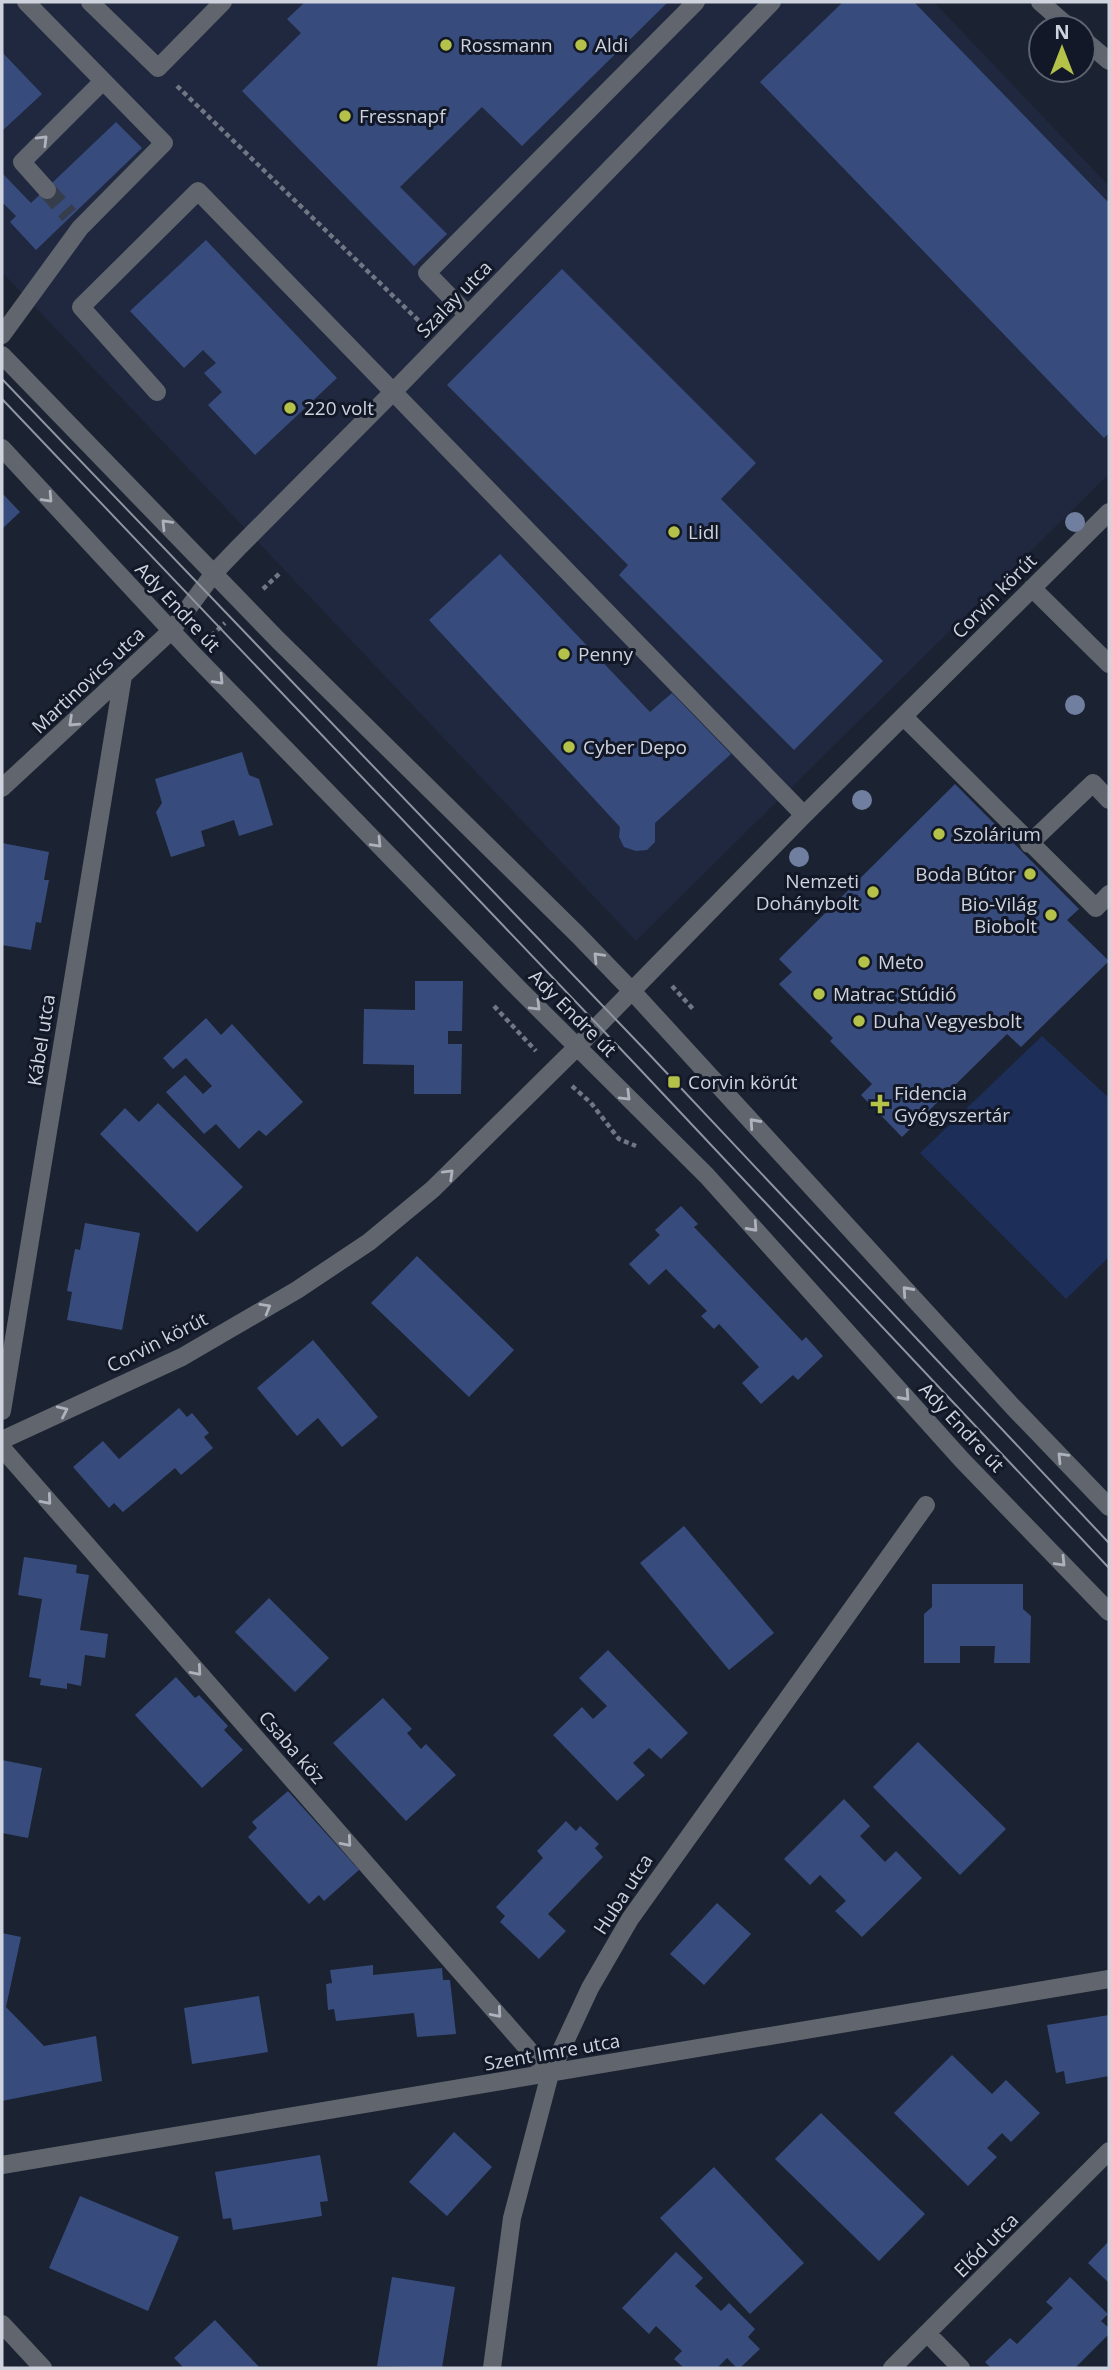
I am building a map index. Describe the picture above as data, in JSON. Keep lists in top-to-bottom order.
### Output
{
  "streets": {
    "street": [
      "Szalay utca",
      "Corvin körút",
      "Ady Endre út",
      "Martinovics utca",
      "Kábel utca",
      "Csaba köz",
      "Huba utca",
      "Szent Imre utca",
      "Előd utca"
    ]
  },
  "crossings": [
    ["Szalay utca", "Ady Endre út"],
    ["Szalay utca", "Martinovics utca"],
    ["Corvin körút", "Ady Endre út"],
    ["Ady Endre út", "Martinovics utca"],
    ["Martinovics utca", "Kábel utca"],
    ["Csaba köz", "Huba utca"],
    ["Csaba köz", "Szent Imre utca"],
    ["Huba utca", "Szent Imre utca"]
  ],
  "one_way": ["Corvin körút", "Martinovics utca", "Csaba köz"],
  "places": {
    "other": [
      "Rossmann",
      "Aldi",
      "Fressnapf",
      "220 volt",
      "Lidl",
      "Penny",
      "Cyber Depo",
      "Szolárium",
      "Boda Bútor",
      "Nemzeti Dohánybolt",
      "Bio-Világ Biobolt",
      "Meto",
      "Matrac Stúdió",
      "Duha Vegyesbolt"
    ],
    "transit": ["Corvin körút"],
    "health": ["Fidencia Gyógyszertár"]
  },
  "north": "top"
}
